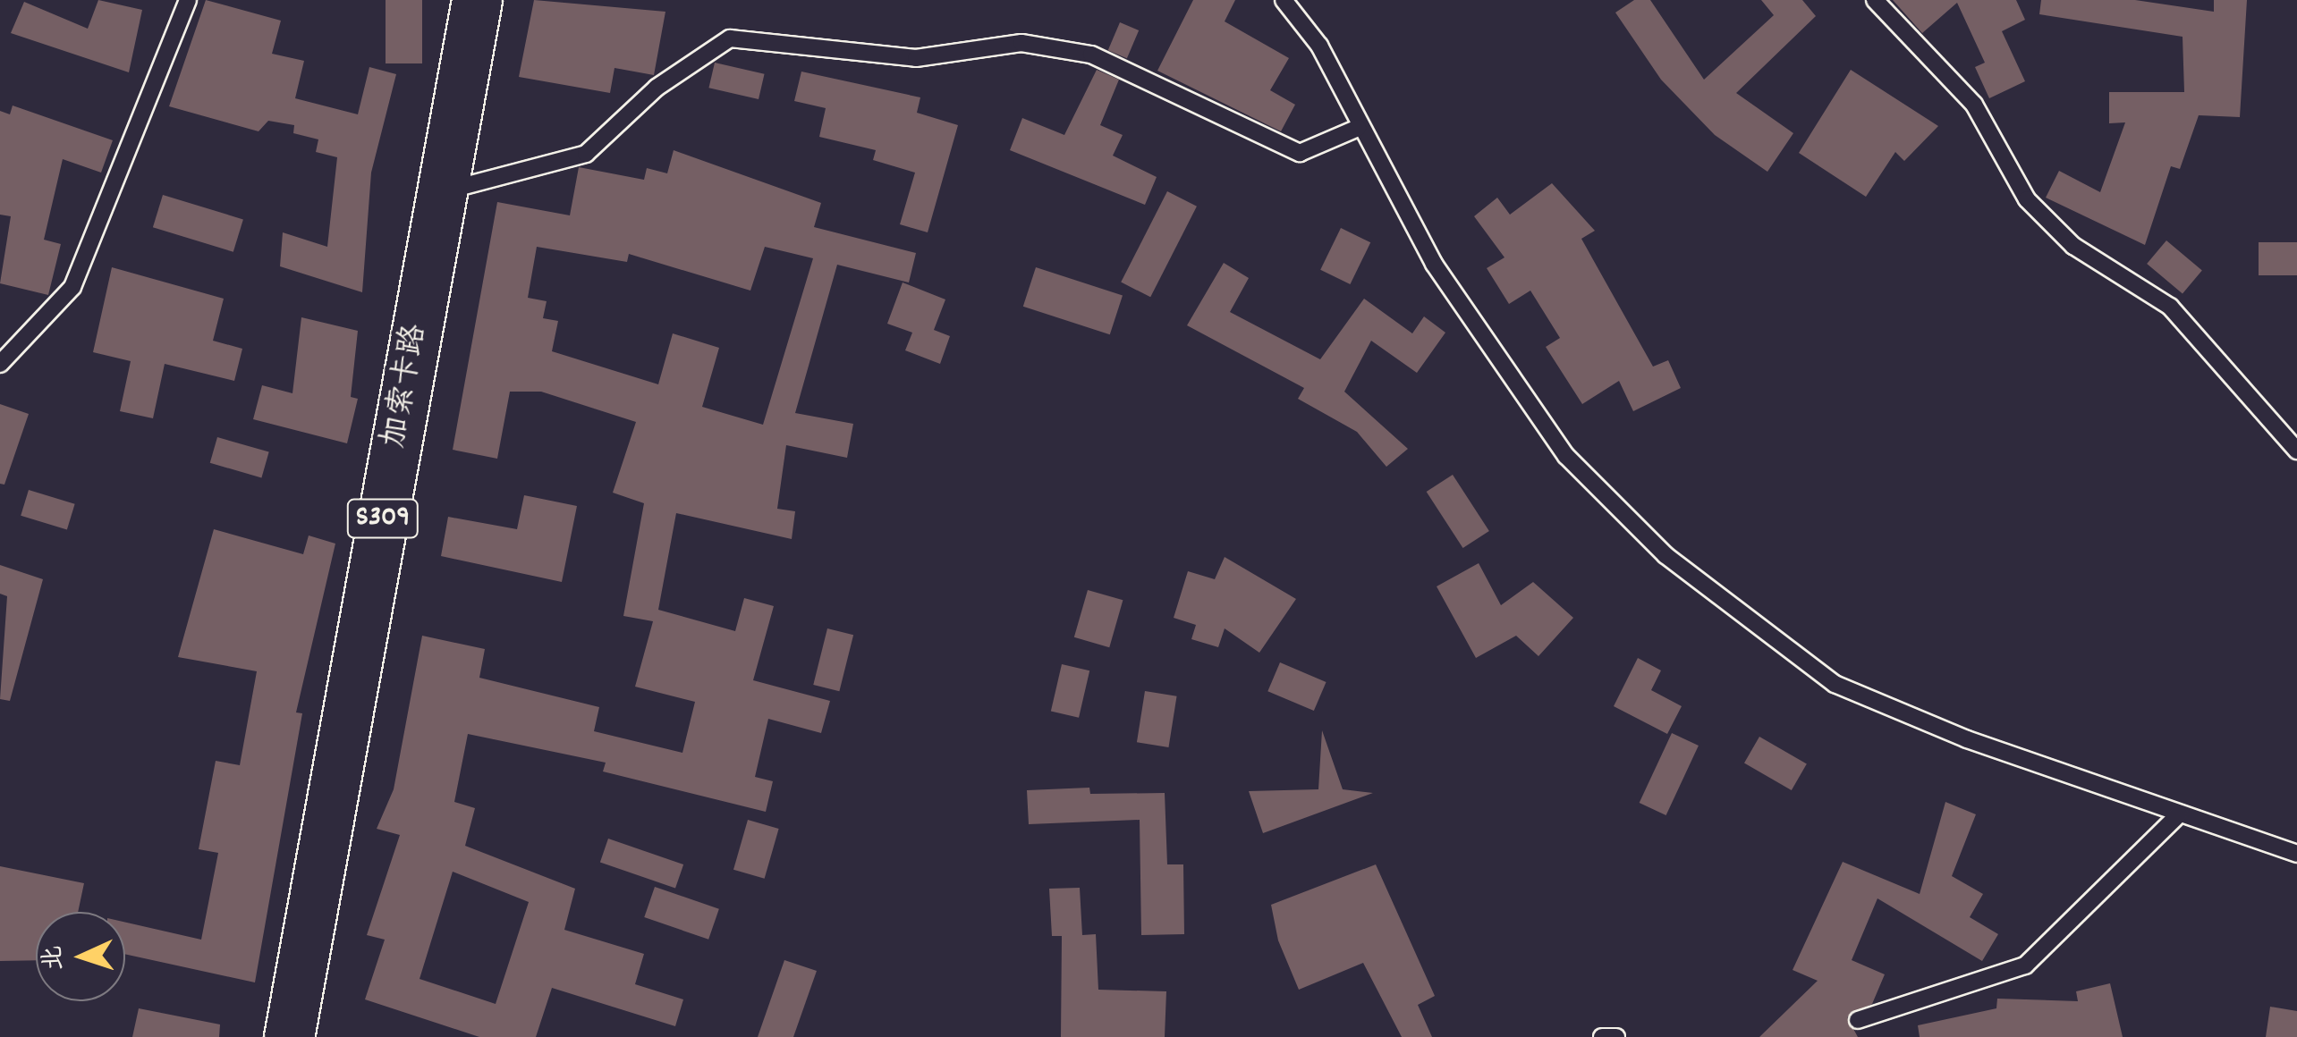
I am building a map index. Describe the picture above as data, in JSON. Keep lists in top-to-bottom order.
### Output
{
  "streets": {
    "main road": ["加索卡路", "S309"]
  },
  "north": "left"
}
